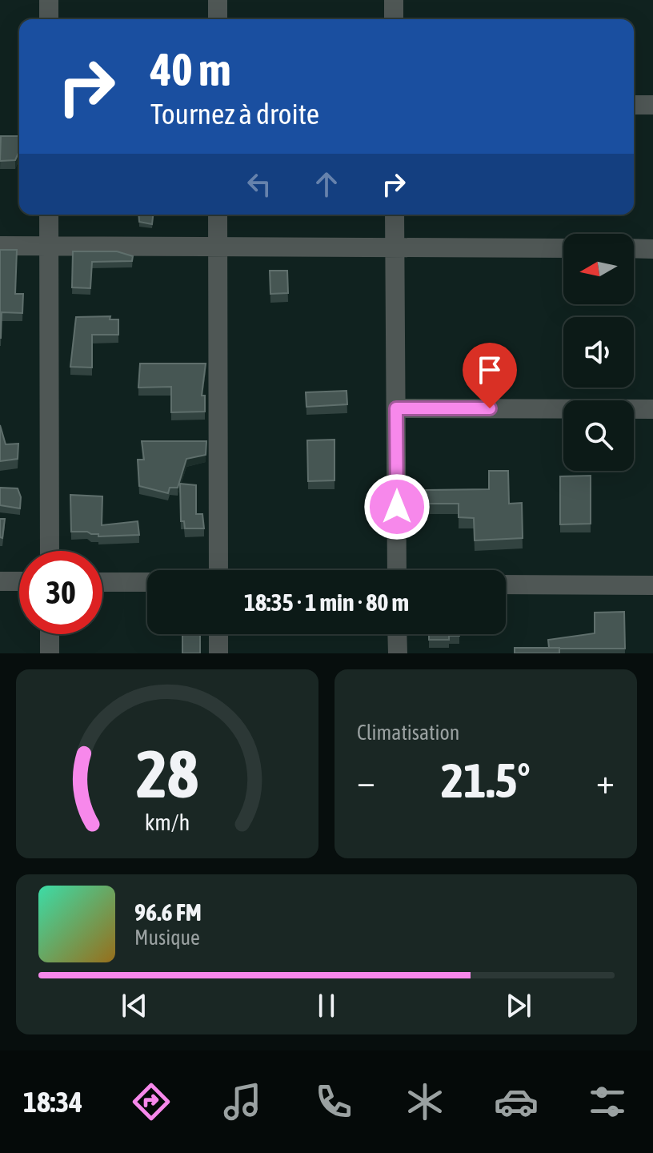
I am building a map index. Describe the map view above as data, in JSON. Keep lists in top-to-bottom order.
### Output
{
  "north": "left",
  "page": {
    "turn": ["40 m", "Tournez à droite"],
    "limit": "30",
    "trip": "18:35 · 1 min · 80 m",
    "tile": "Climatisation",
    "heat": ["−", "21.5°", "+"],
    "song": ["96.6 FM", "Musique"],
    "tabs": "18:34",
    "gauge": ["28", "km/h"]
  }
}
